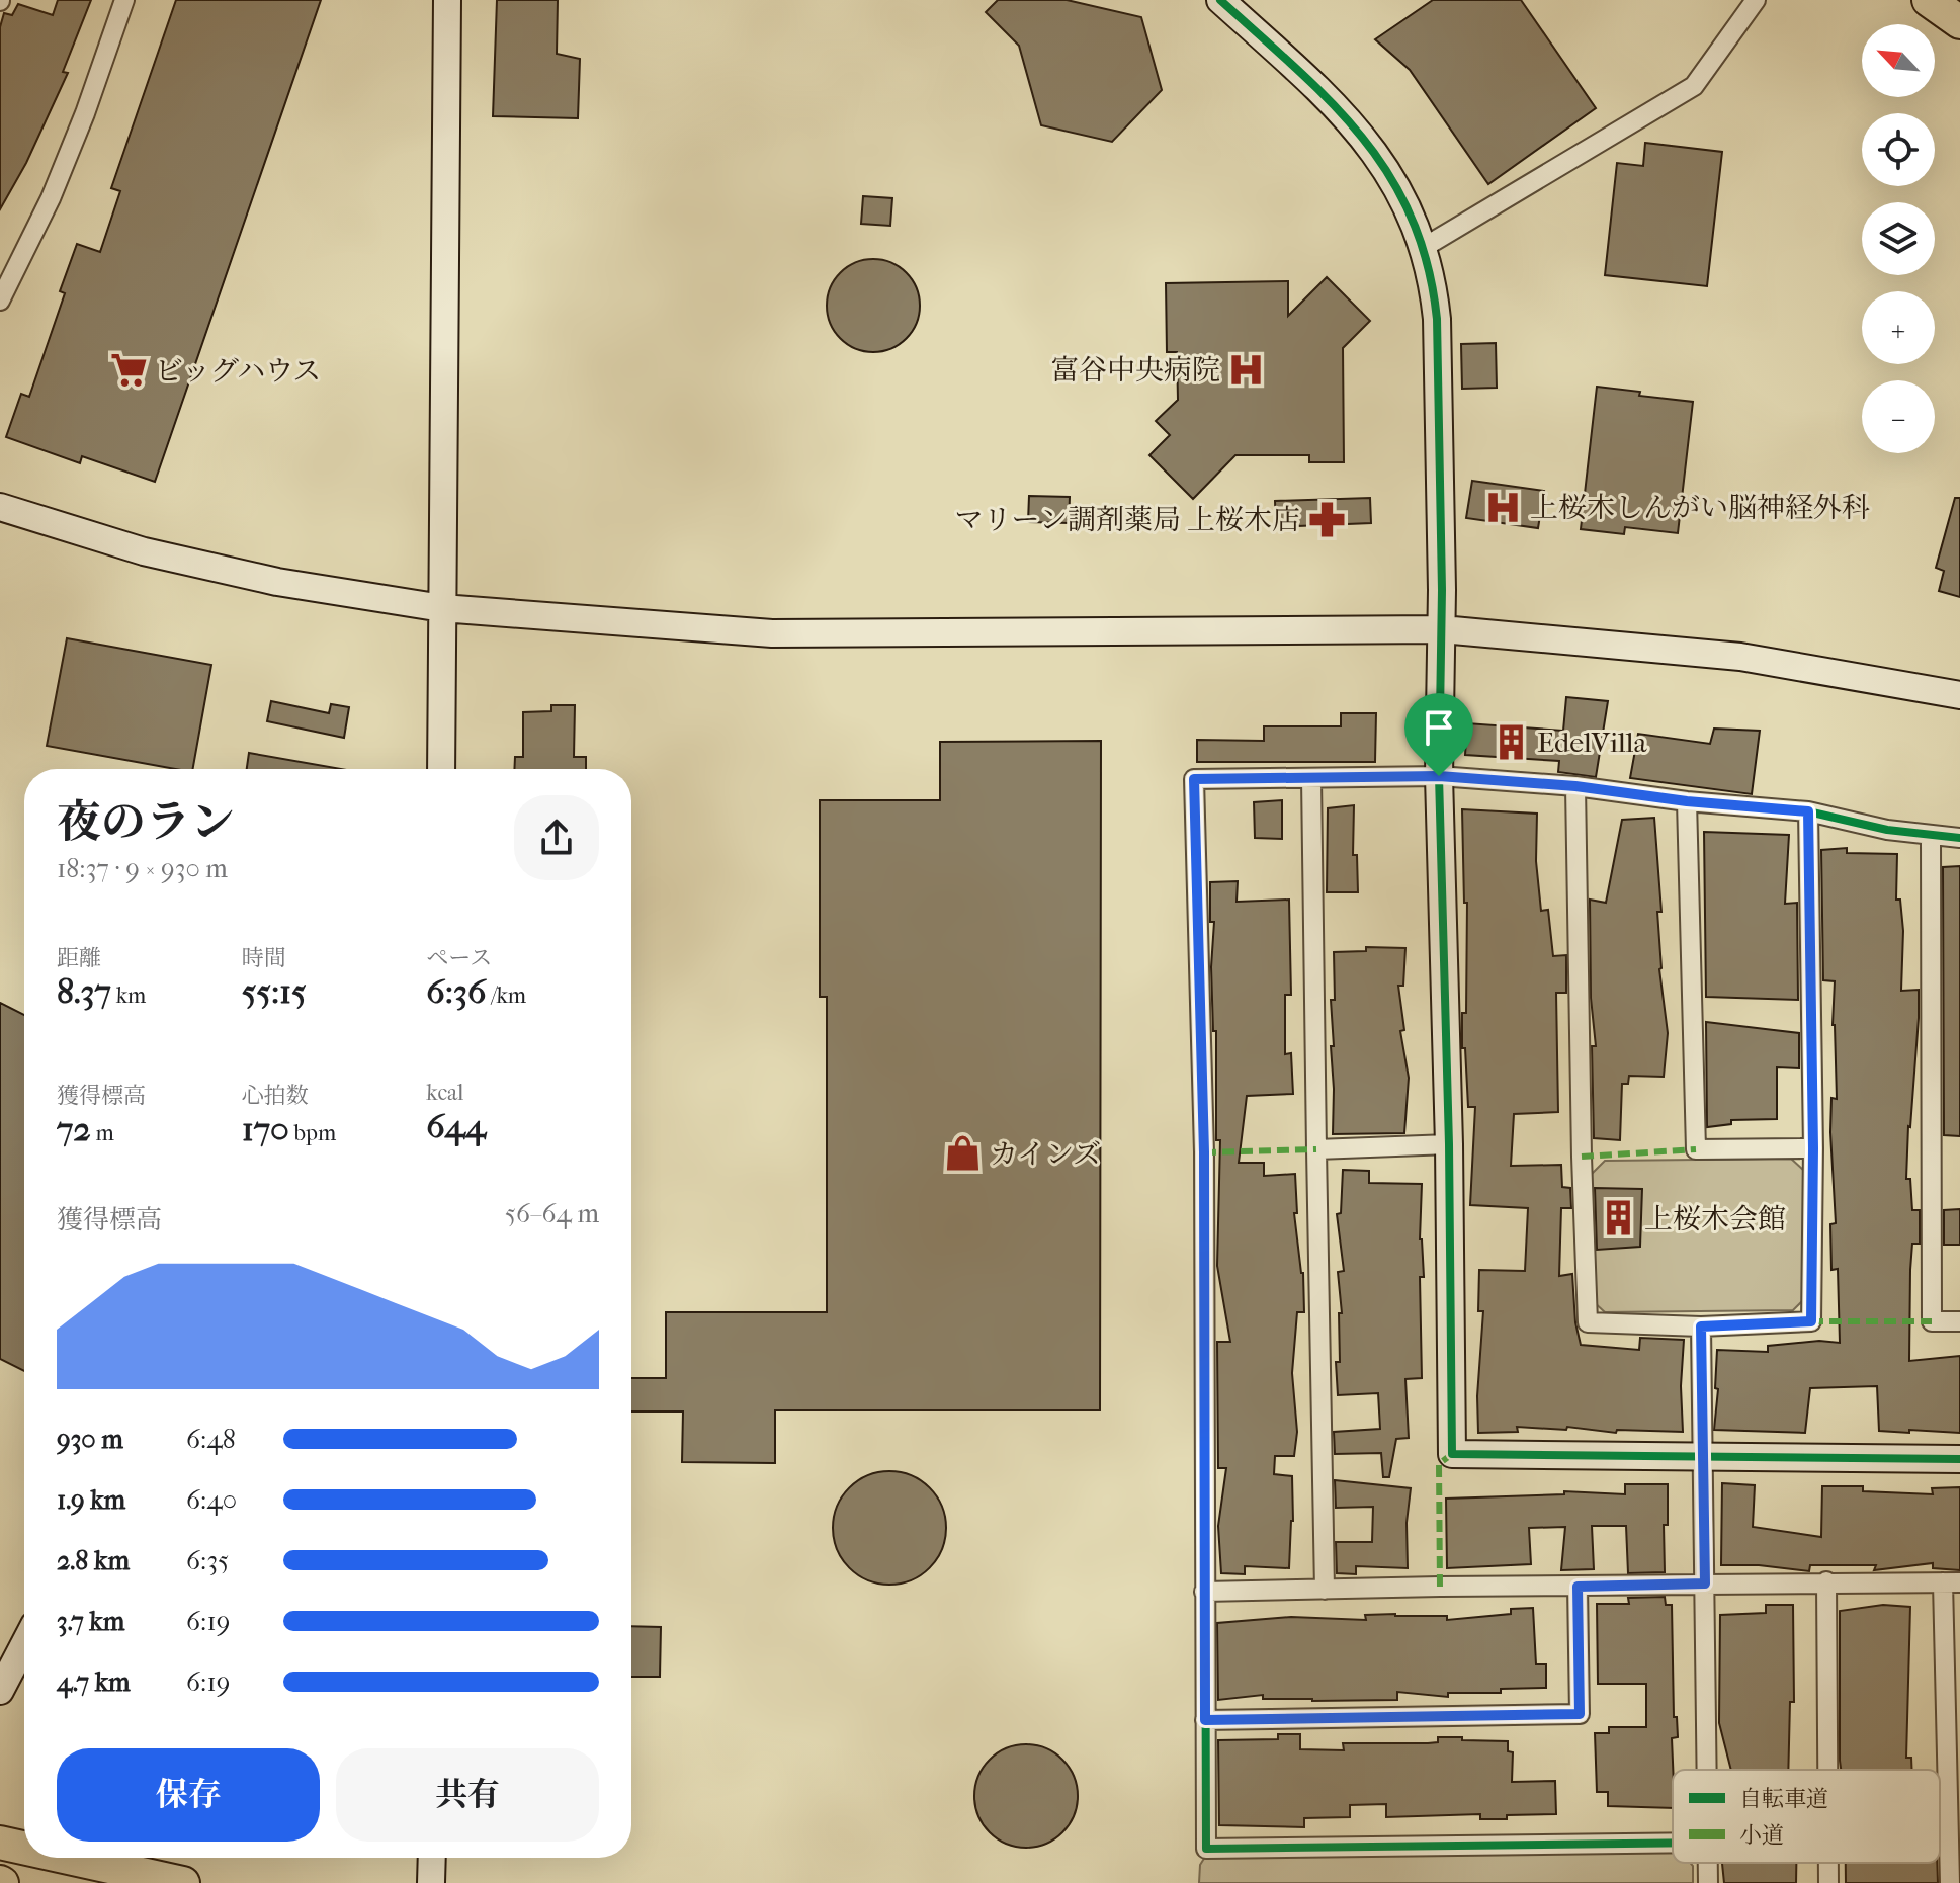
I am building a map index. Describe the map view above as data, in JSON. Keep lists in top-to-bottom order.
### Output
{
  "places": {
    "hospital": ["富谷中央病院", "上桜木しんがい脳神経外科"],
    "supermarket": ["ビッグハウス"],
    "pharmacy": ["マリーン調剤薬局 上桜木店"],
    "building": ["EdelVilla", "上桜木会館"],
    "shop": ["カインズ"]
  },
  "legend": ["自転車道", "小道"],
  "north": "top left",
  "page": {
    "map_buttons": ["+", "−"],
    "heading": ["夜のラン", "18:37 · 9 × 930 m"],
    "stats": [
      ["距離", "8.37 km"],
      ["時間", "55:15"],
      ["ペース", "6:36 /km"],
      ["獲得標高", "72 m"],
      ["心拍数", "170 bpm"],
      ["kcal", "644"]
    ],
    "chart": ["獲得標高", "56–64 m"],
    "list": [
      {
        "name": "930 m",
        "note": "6:48"
      },
      {
        "name": "1.9 km",
        "note": "6:40"
      },
      {
        "name": "2.8 km",
        "note": "6:35"
      },
      {
        "name": "3.7 km",
        "note": "6:19"
      },
      {
        "name": "4.7 km",
        "note": "6:19"
      }
    ],
    "buttons": ["保存", "共有"]
  }
}
